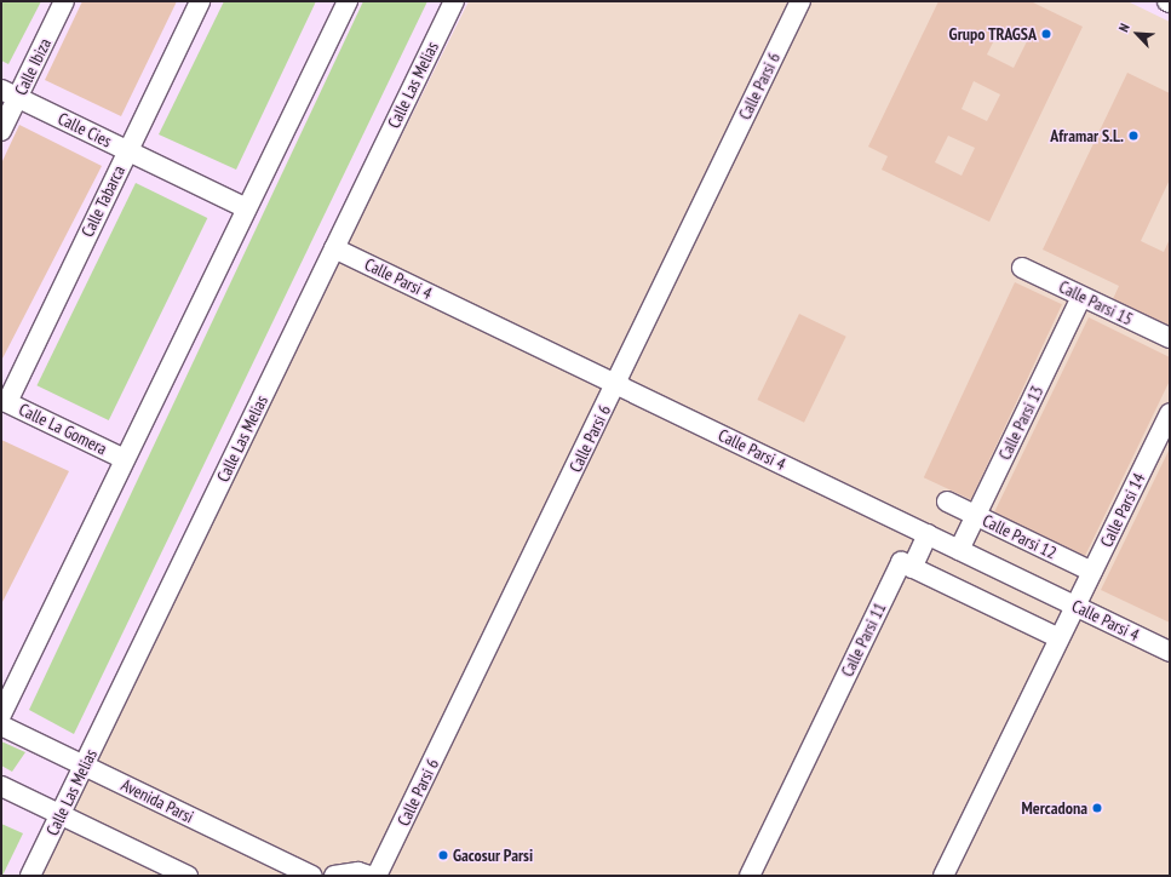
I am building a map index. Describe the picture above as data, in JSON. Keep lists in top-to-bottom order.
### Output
{
  "streets": {
    "street": [
      "Calle Ibiza",
      "Calle Las Melias",
      "Calle Parsi 6",
      "Calle Cies",
      "Calle Tabarca",
      "Calle Parsi 4",
      "Calle Parsi 15",
      "Calle Parsi 13",
      "Calle La Gomera",
      "Calle Parsi 14",
      "Calle Parsi 12",
      "Calle Parsi 11",
      "Avenida Parsi"
    ]
  },
  "crossings": [
    ["Calle Ibiza", "Calle Cies"],
    ["Calle Las Melias", "Calle Parsi 4"],
    ["Calle Las Melias", "Avenida Parsi"],
    ["Calle Parsi 6", "Calle Parsi 4"],
    ["Calle Cies", "Calle Tabarca"],
    ["Calle Tabarca", "Calle La Gomera"],
    ["Calle Parsi 4", "Calle Parsi 13"],
    ["Calle Parsi 4", "Calle Parsi 14"],
    ["Calle Parsi 15", "Calle Parsi 13"],
    ["Calle Parsi 13", "Calle Parsi 12"],
    ["Calle Parsi 14", "Calle Parsi 12"]
  ],
  "places": [
    "Grupo TRAGSA",
    "Aframar S.L.",
    "Mercadona",
    "Gacosur Parsi"
  ],
  "north": "top left"
}
